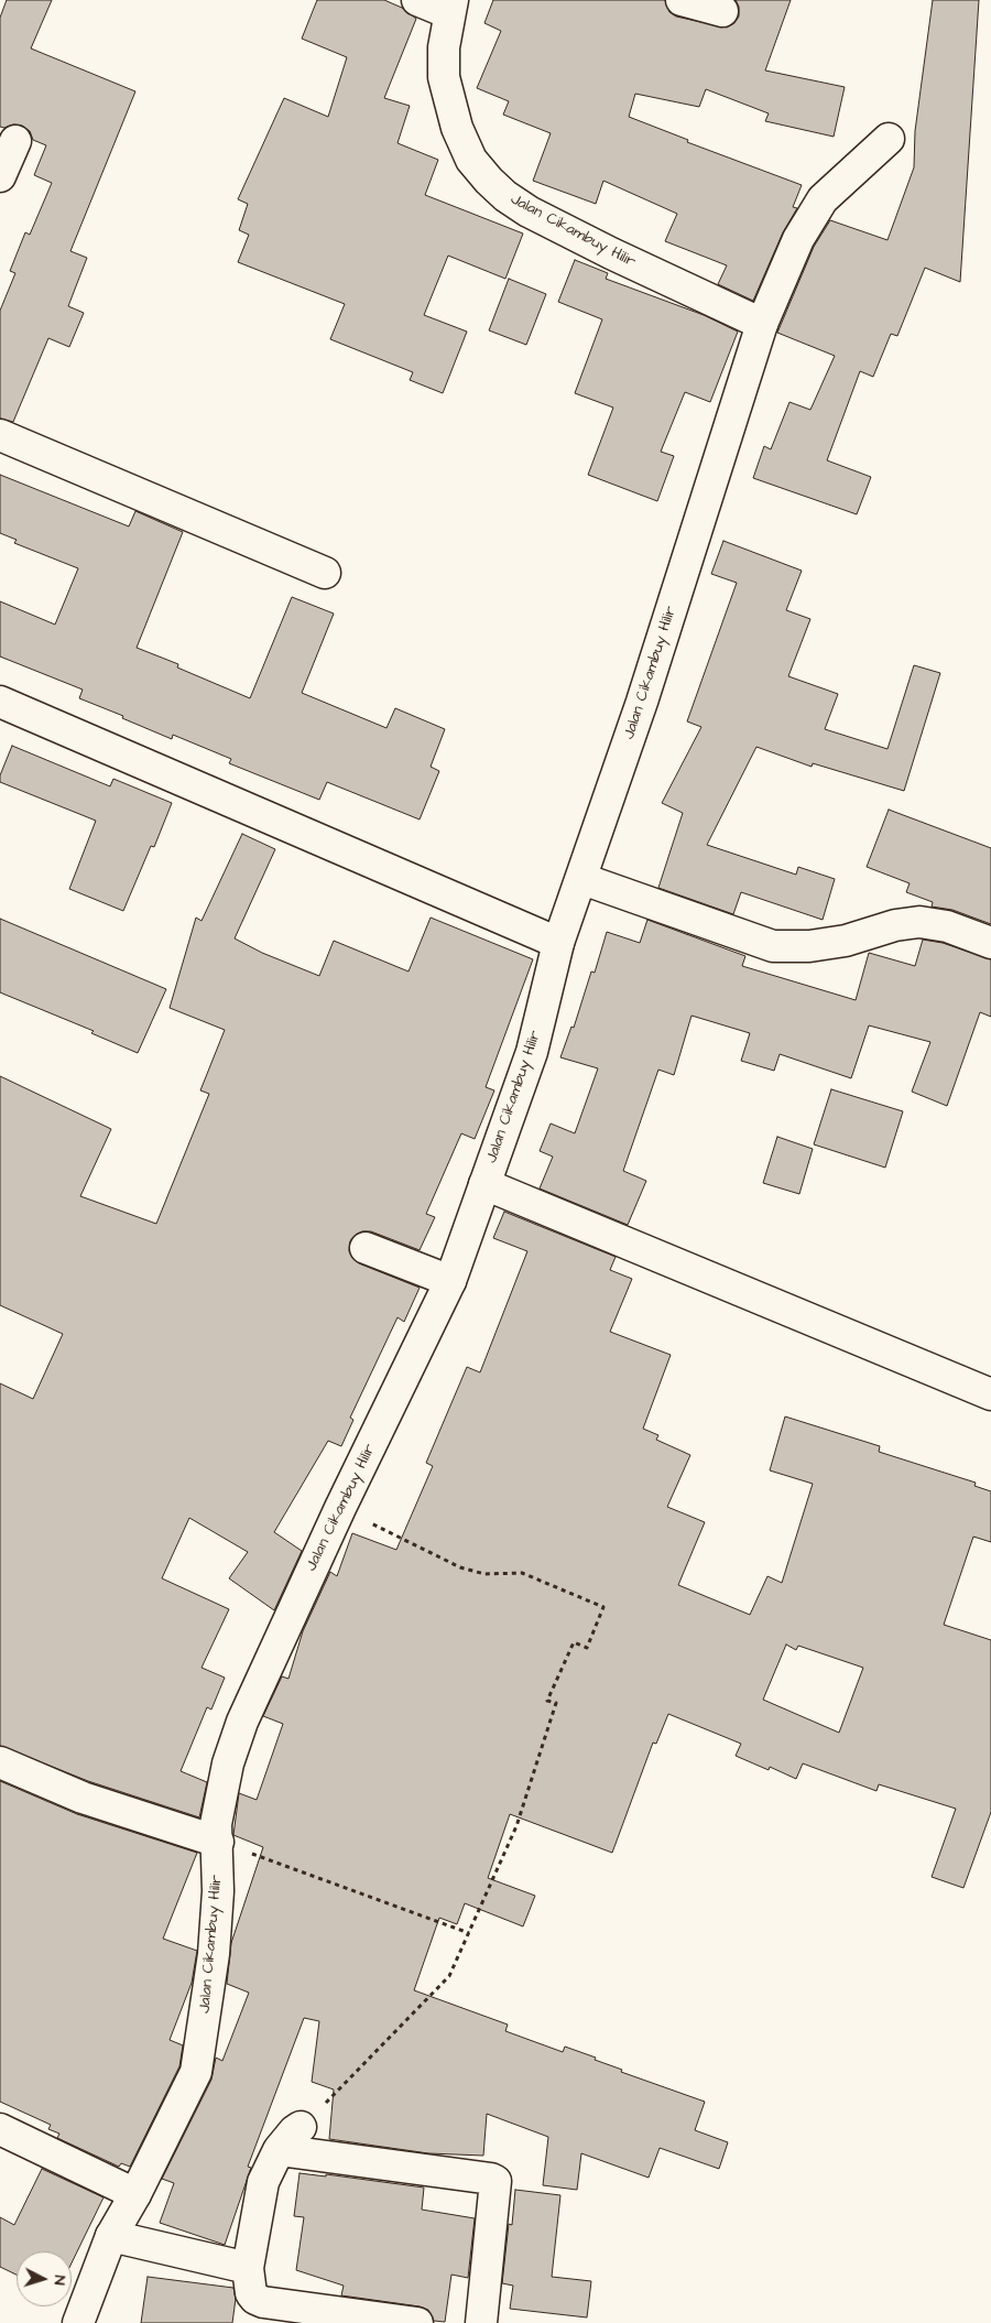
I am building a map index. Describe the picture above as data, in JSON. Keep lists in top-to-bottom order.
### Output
{
  "streets": {
    "street": ["Jalan Cikambuy Hilir"]
  },
  "north": "right"
}
